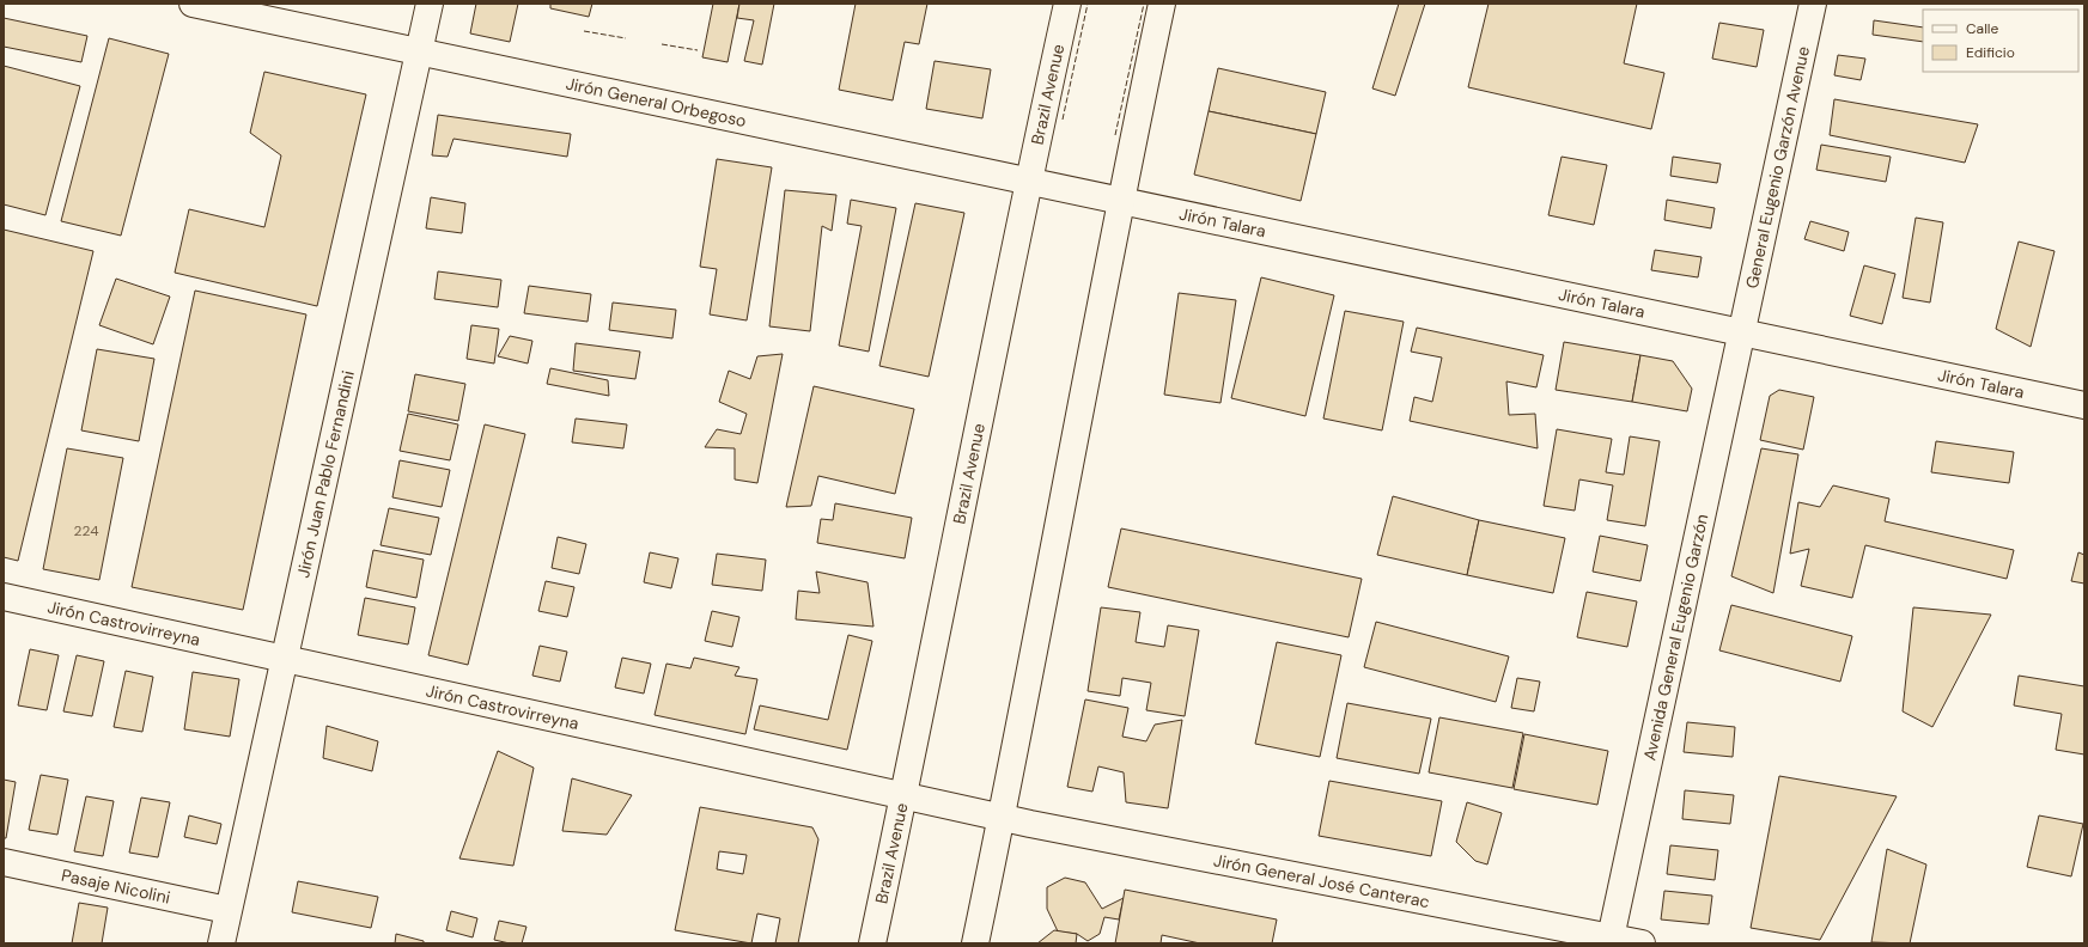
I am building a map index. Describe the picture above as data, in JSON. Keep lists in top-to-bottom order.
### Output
{
  "streets": {
    "street": [
      "Brazil Avenue",
      "Jirón General Orbegoso",
      "General Eugenio Garzón Avenue",
      "Jirón Talara",
      "Jirón Juan Pablo Fernandini",
      "Jirón Castrovirreyna",
      "Avenida General Eugenio Garzón",
      "Jirón General José Canterac",
      "Pasaje Nicolini"
    ]
  },
  "crossings": [
    ["Brazil Avenue", "Jirón General Orbegoso"],
    ["Brazil Avenue", "Jirón Castrovirreyna"],
    ["Jirón General Orbegoso", "Jirón Talara"],
    ["Jirón General Orbegoso", "Jirón Juan Pablo Fernandini"],
    ["General Eugenio Garzón Avenue", "Jirón Talara"],
    ["General Eugenio Garzón Avenue", "Avenida General Eugenio Garzón"],
    ["Jirón Talara", "Avenida General Eugenio Garzón"],
    ["Jirón Juan Pablo Fernandini", "Jirón Castrovirreyna"],
    ["Jirón Juan Pablo Fernandini", "Pasaje Nicolini"],
    ["Jirón Castrovirreyna", "Jirón General José Canterac"],
    ["Avenida General Eugenio Garzón", "Jirón General José Canterac"]
  ],
  "house_numbers": ["224"],
  "legend": ["Calle", "Edificio"]
}
